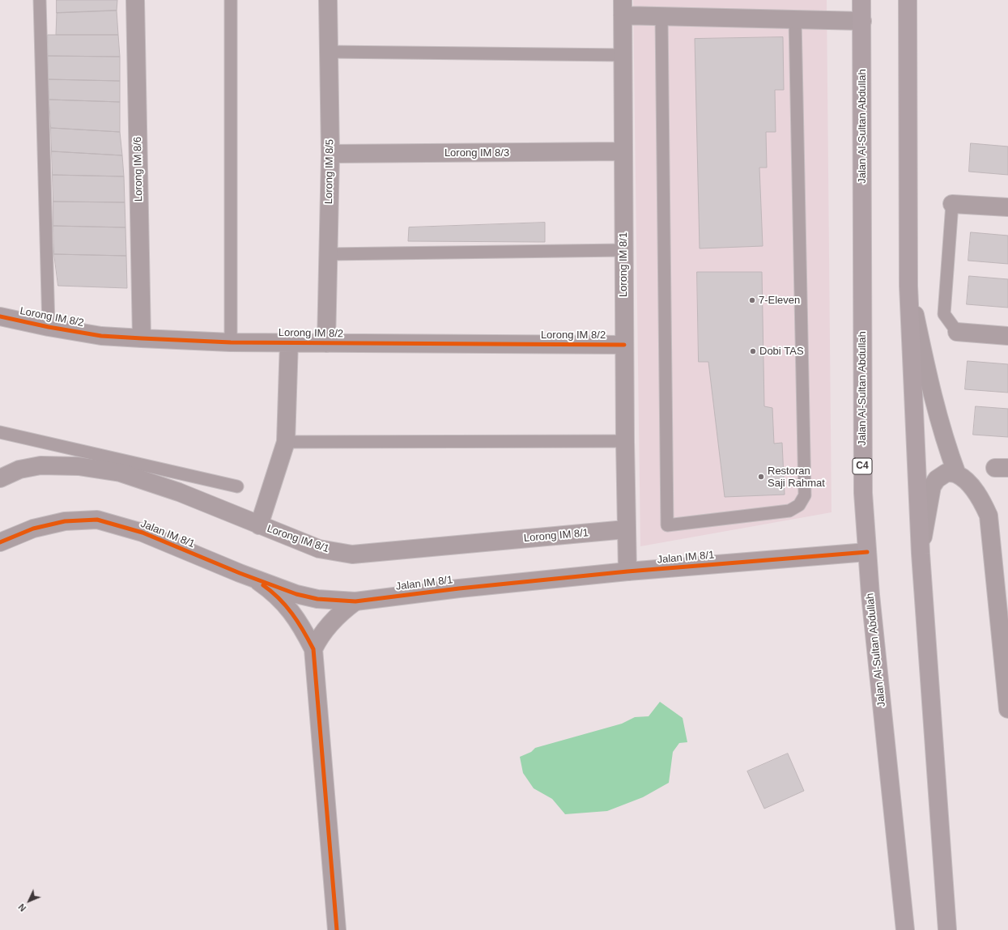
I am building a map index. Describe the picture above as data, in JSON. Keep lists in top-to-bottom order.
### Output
{
  "streets": {
    "main road": ["Jalan Al-Sultan Abdullah", "C4"],
    "street": [
      "Lorong IM 8/3",
      "Lorong IM 8/6",
      "Lorong IM 8/5",
      "Lorong IM 8/1",
      "Lorong IM 8/2",
      "Jalan IM 8/1"
    ]
  },
  "crossings": [
    ["Jalan Al-Sultan Abdullah", "Jalan IM 8/1"],
    ["Lorong IM 8/3", "Lorong IM 8/5"],
    ["Lorong IM 8/3", "Lorong IM 8/1"],
    ["Lorong IM 8/6", "Lorong IM 8/2"],
    ["Lorong IM 8/5", "Lorong IM 8/2"],
    ["Lorong IM 8/1", "Lorong IM 8/2"],
    ["Lorong IM 8/1", "Jalan IM 8/1"]
  ],
  "places": ["7-Eleven", "Dobi TAS", "Restoran Saji Rahmat"],
  "north": "bottom left"
}
